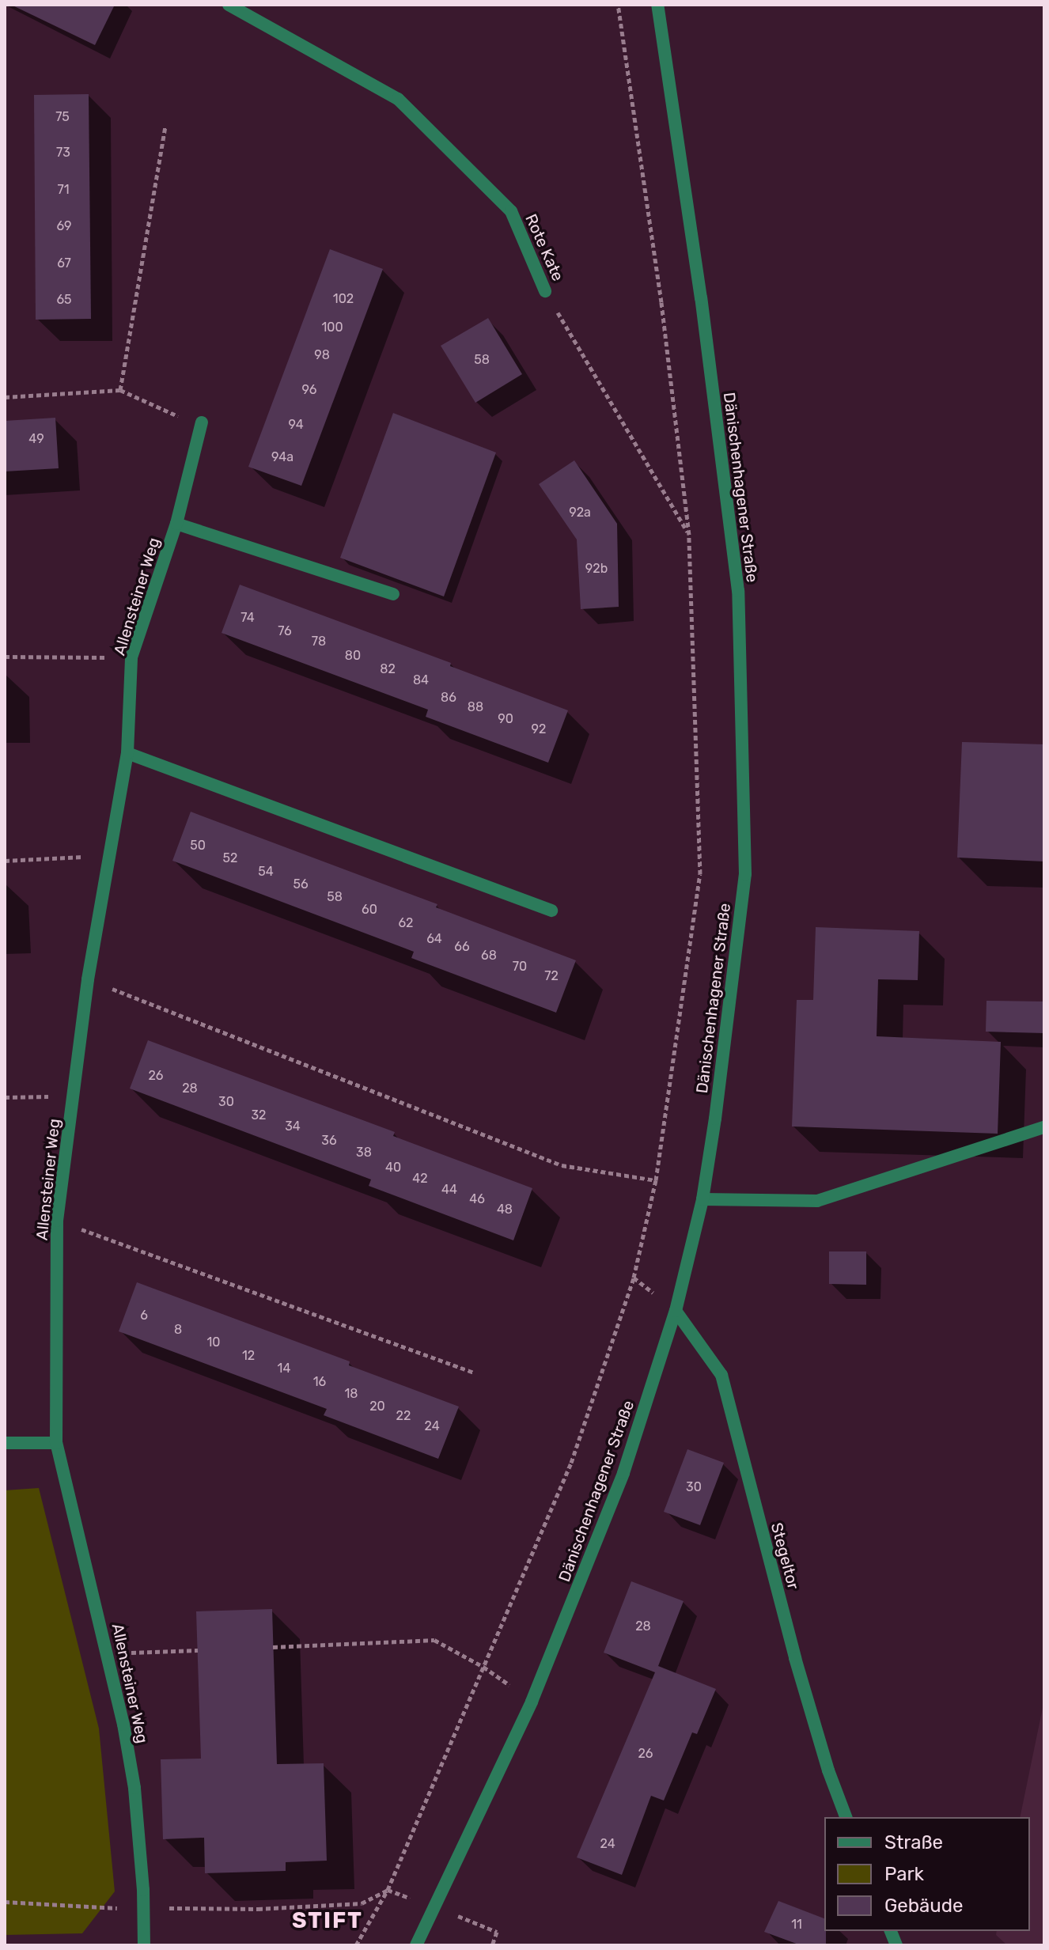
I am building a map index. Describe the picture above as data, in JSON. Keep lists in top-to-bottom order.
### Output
{
  "streets": {
    "street": [
      "Rote Kate",
      "Dänischenhagener Straße",
      "Allensteiner Weg",
      "Stegeltor"
    ]
  },
  "crossings": [
    ["Dänischenhagener Straße", "Stegeltor"]
  ],
  "districts": ["STIFT"],
  "house_numbers": [
    "75",
    "73",
    "71",
    "69",
    "67",
    "102",
    "65",
    "100",
    "98",
    "58",
    "96",
    "94",
    "49",
    "94a",
    "92a",
    "92b",
    "74",
    "76",
    "78",
    "80",
    "82",
    "84",
    "86",
    "88",
    "90",
    "92",
    "50",
    "52",
    "54",
    "56",
    "58",
    "60",
    "62",
    "64",
    "66",
    "68",
    "70",
    "72",
    "26",
    "28",
    "30",
    "32",
    "34",
    "36",
    "38",
    "40",
    "42",
    "44",
    "46",
    "48",
    "6",
    "8",
    "10",
    "12",
    "14",
    "16",
    "18",
    "20",
    "22",
    "24",
    "30",
    "28",
    "26",
    "24",
    "11"
  ],
  "legend": ["Straße", "Park", "Gebäude"]
}
